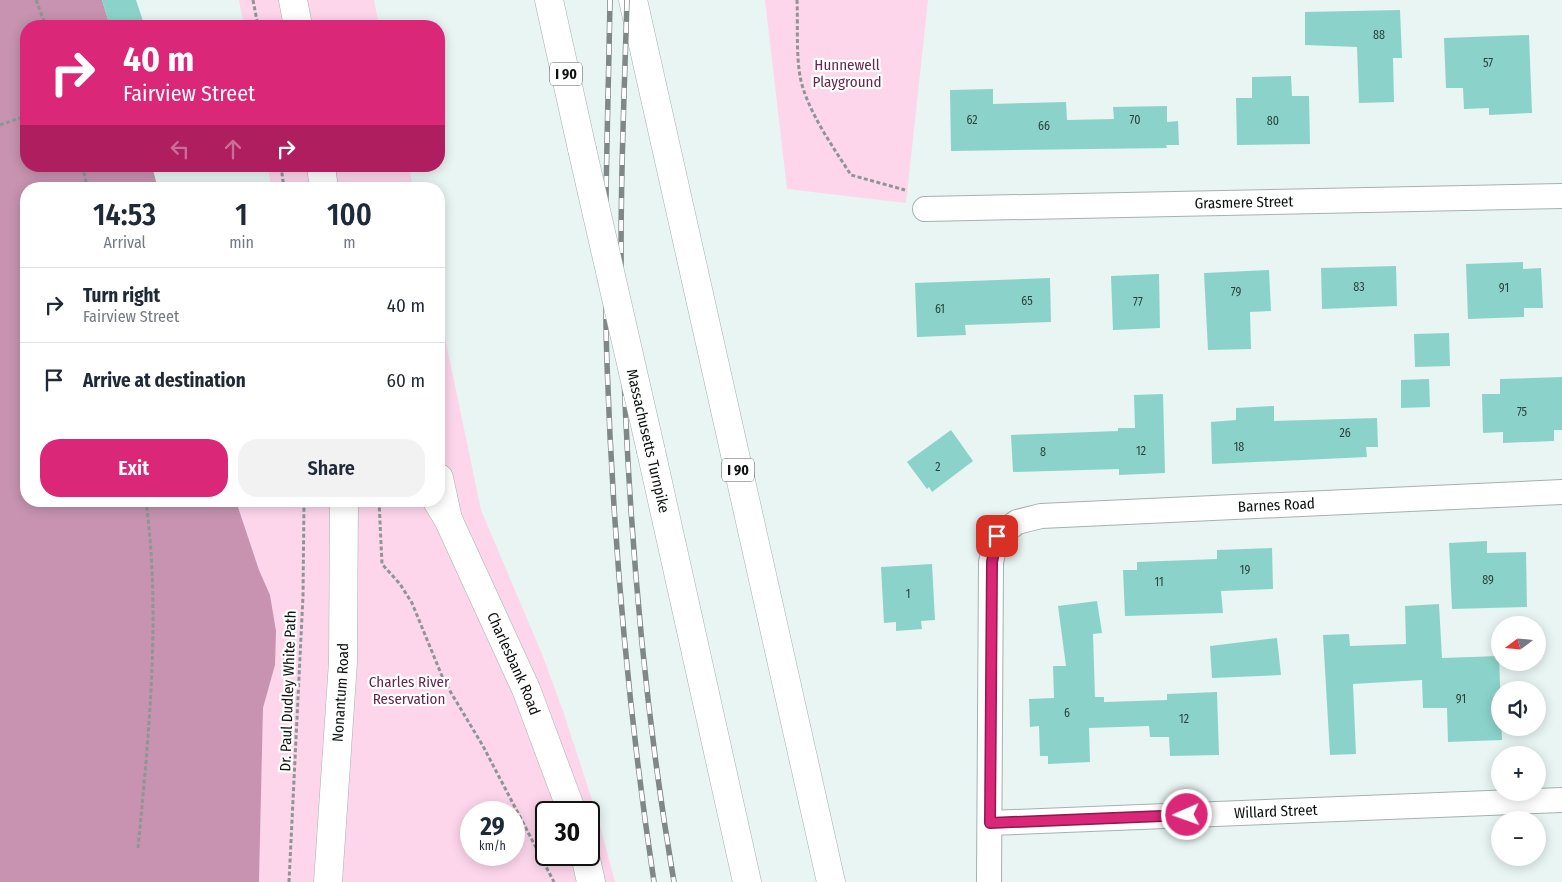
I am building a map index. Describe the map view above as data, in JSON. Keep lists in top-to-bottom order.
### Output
{
  "streets": {
    "main road": [
      "I 90",
      "Massachusetts Turnpike",
      "Charlesbank Road",
      "Nonantum Road"
    ],
    "street": ["Grasmere Street", "Barnes Road", "Willard Street"],
    "path": ["Dr. Paul Dudley White Path"]
  },
  "crossings": [
    ["Barnes Road", "Willard Street"]
  ],
  "parks": ["Hunnewell Playground", "Charles River Reservation"],
  "house_numbers": [
    "88",
    "57",
    "62",
    "70",
    "80",
    "66",
    "83",
    "91",
    "79",
    "65",
    "77",
    "61",
    "75",
    "26",
    "18",
    "12",
    "8",
    "2",
    "19",
    "89",
    "11",
    "1",
    "91",
    "6",
    "12"
  ],
  "north": "left",
  "page": {
    "turn": ["40 m", "Fairview Street"],
    "eta": [
      "14:53",
      "Arrival",
      "1",
      "min",
      "100",
      "m"
    ],
    "list": [
      {
        "name": "Turn right",
        "note": "Fairview Street",
        "value": "40 m"
      },
      {
        "name": "Arrive at destination",
        "value": "60 m"
      }
    ],
    "buttons": ["Exit", "Share"],
    "map_buttons": ["+", "−"],
    "speed": "29 km/h",
    "limit": "30"
  }
}
